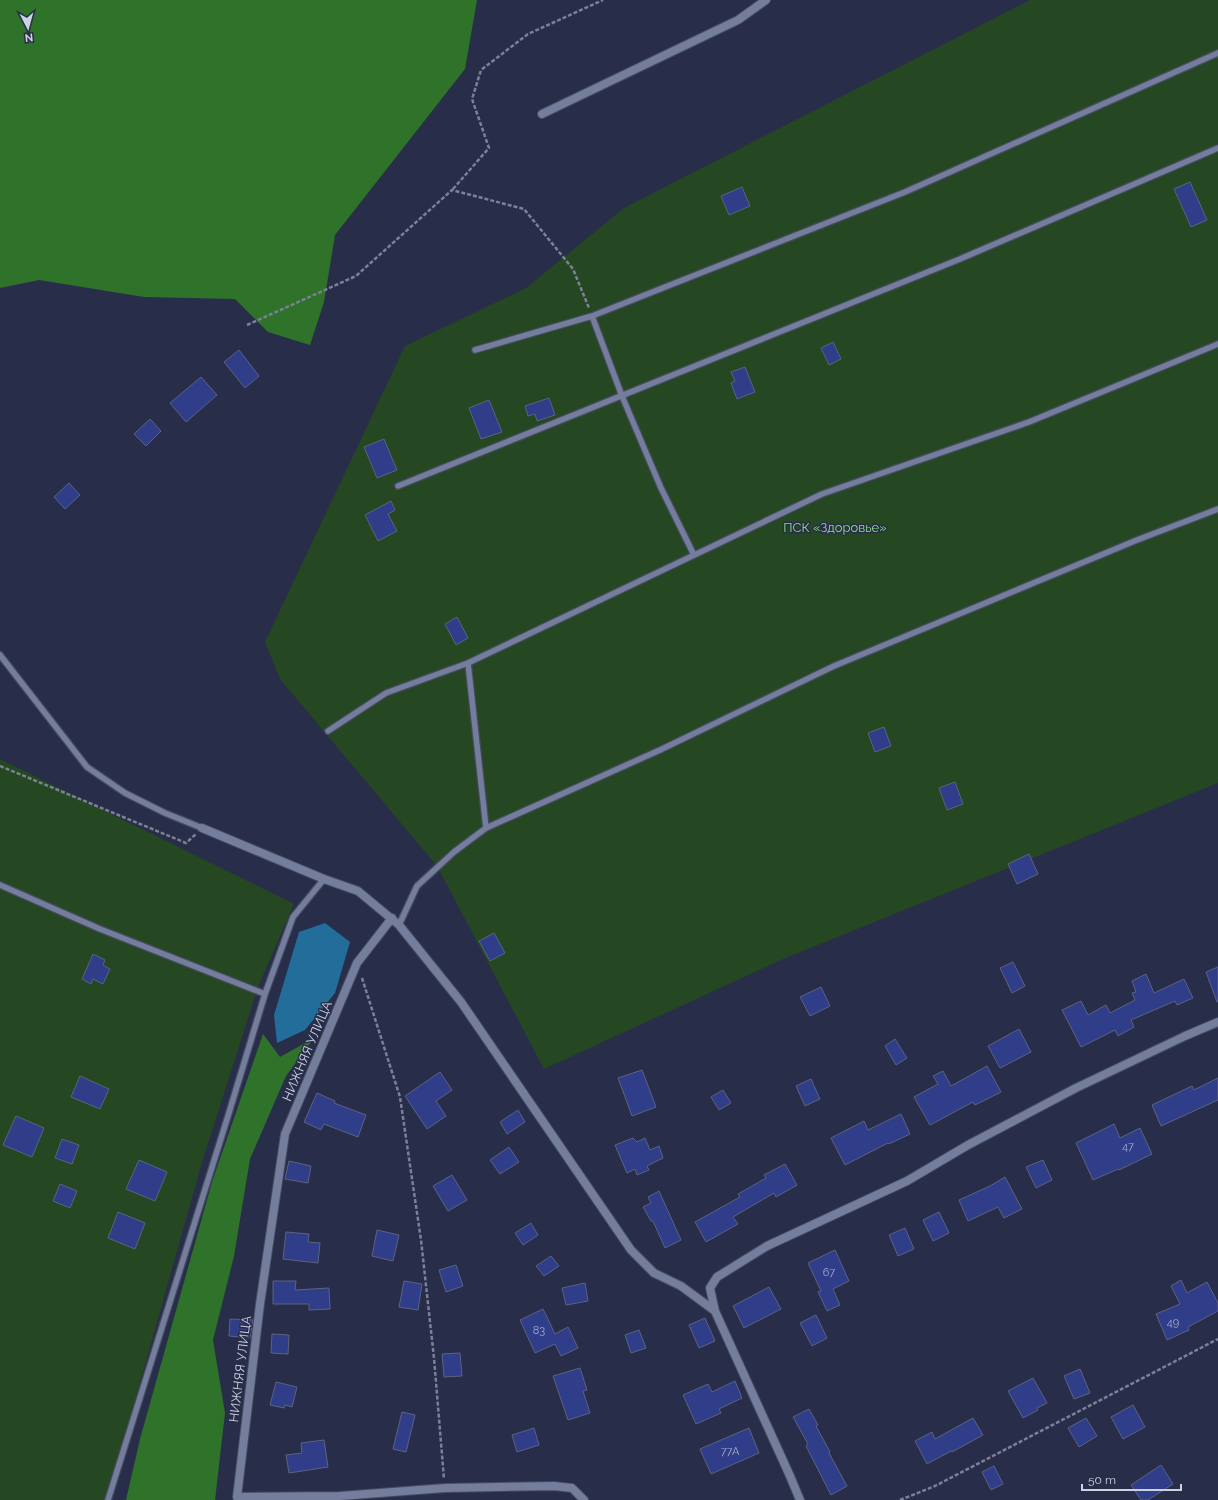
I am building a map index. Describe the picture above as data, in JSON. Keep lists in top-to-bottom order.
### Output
{
  "streets": {
    "street": ["НИЖНЯЯ УЛИЦА"]
  },
  "parks": ["ПСК «Здоровье»"],
  "house_numbers": [
    "47",
    "67",
    "49",
    "83",
    "77А"
  ],
  "scale_bar": "50 m",
  "north": "bottom"
}
